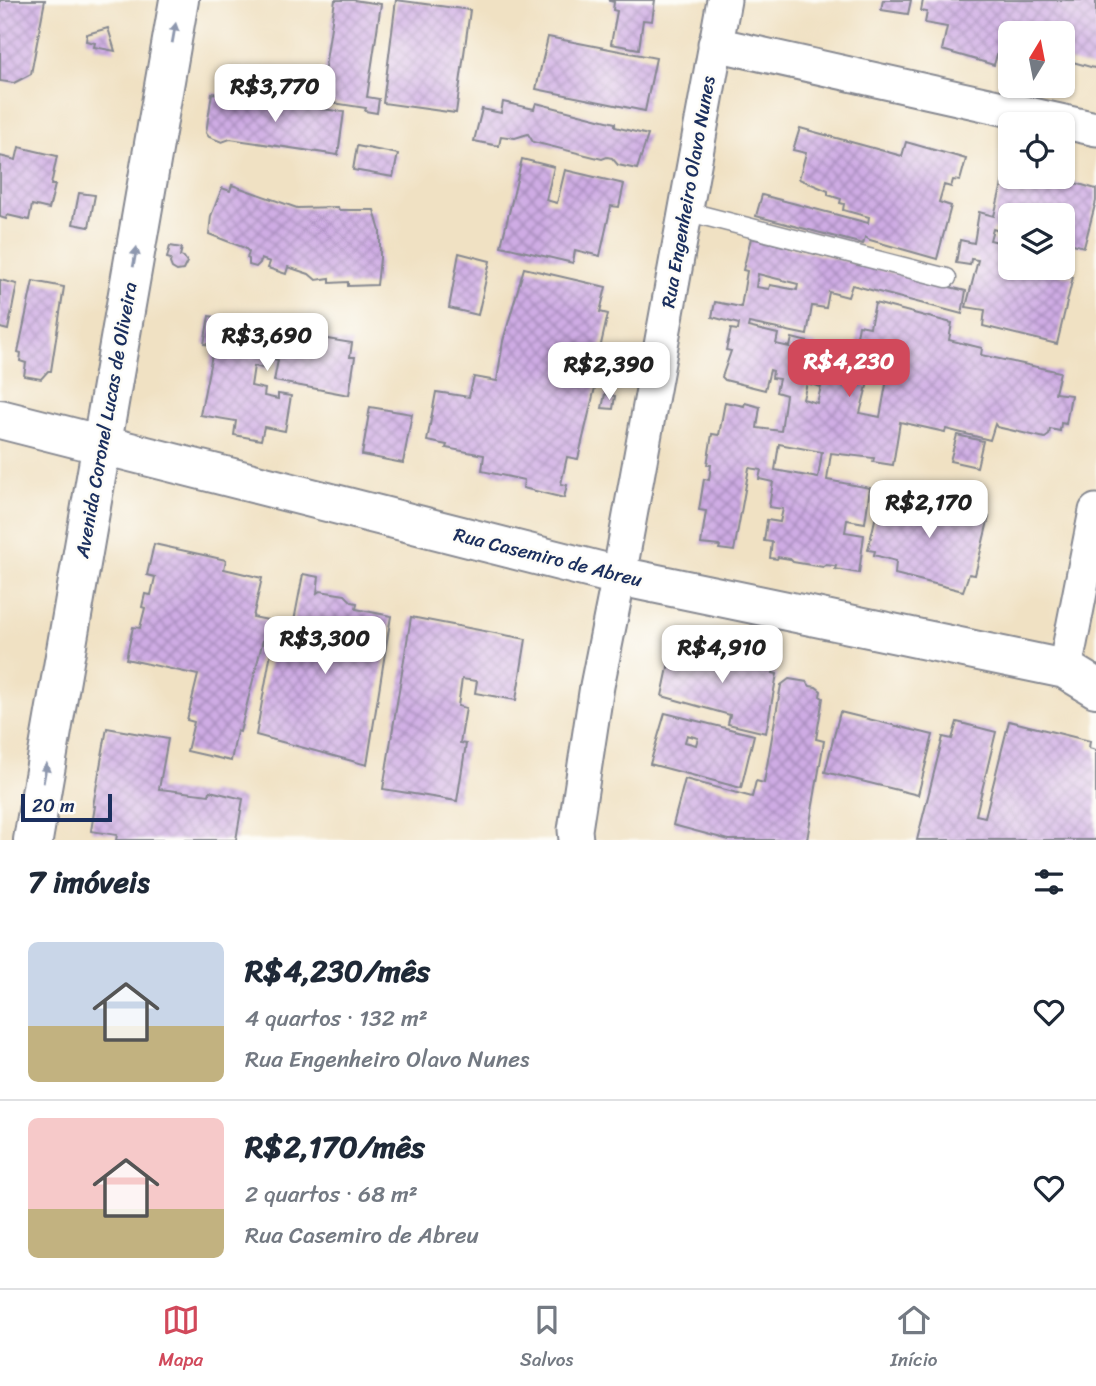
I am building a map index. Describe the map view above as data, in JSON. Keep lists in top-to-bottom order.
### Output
{
  "streets": {
    "street": ["Rua Engenheiro Olavo Nunes", "Avenida Coronel Lucas de Oliveira", "Rua Casemiro de Abreu"]
  },
  "crossings": [
    ["Rua Engenheiro Olavo Nunes", "Rua Casemiro de Abreu"],
    ["Avenida Coronel Lucas de Oliveira", "Rua Casemiro de Abreu"]
  ],
  "one_way": ["Avenida Coronel Lucas de Oliveira"],
  "scale_bar": "20 m",
  "north": "top",
  "page": {
    "price": [
      "R$3,770",
      "R$3,690",
      "R$4,230",
      "R$2,390",
      "R$2,170",
      "R$3,300",
      "R$4,910"
    ],
    "scale": "20 m",
    "heading": "7 imóveis",
    "list": [
      {
        "name": "R$4,230/mês",
        "note": "4 quartos · 132 m² · Rua Engenheiro Olavo Nunes"
      },
      {
        "name": "R$2,170/mês",
        "note": "2 quartos · 68 m² · Rua Casemiro de Abreu"
      }
    ],
    "tabs": ["Mapa", "Salvos", "Início"]
  }
}
